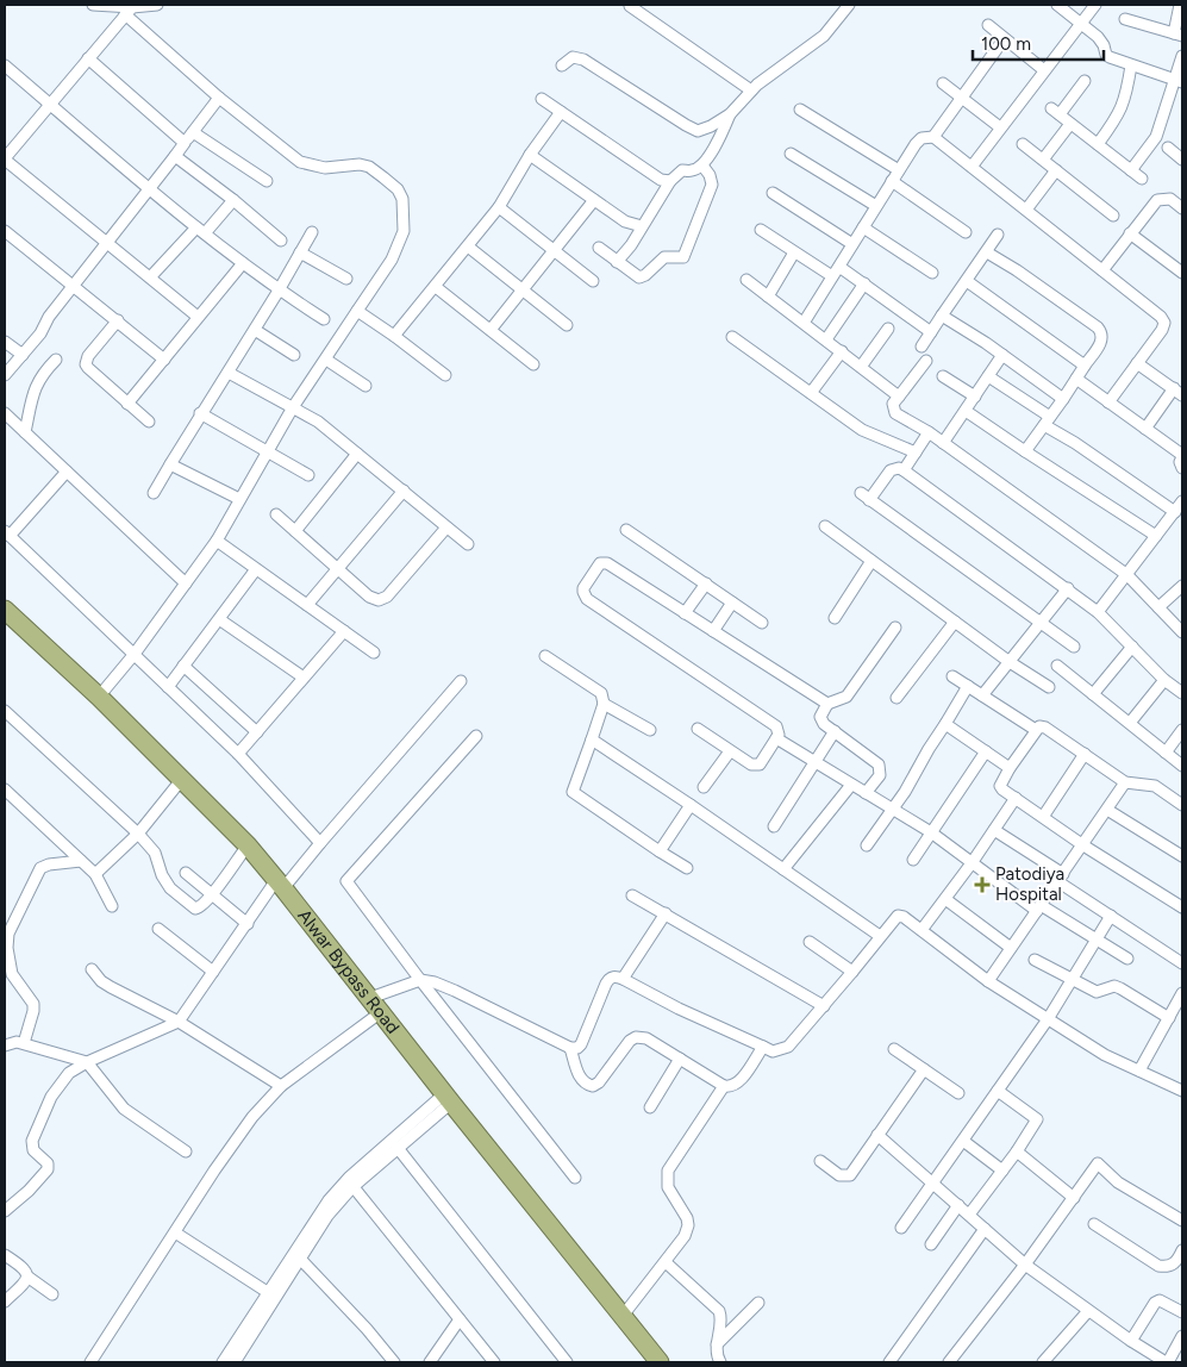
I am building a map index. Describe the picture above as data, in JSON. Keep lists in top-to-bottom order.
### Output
{
  "streets": {
    "highway": ["Alwar Bypass Road"]
  },
  "places": {
    "health": ["Patodiya Hospital"]
  },
  "scale_bar": "100 m"
}
